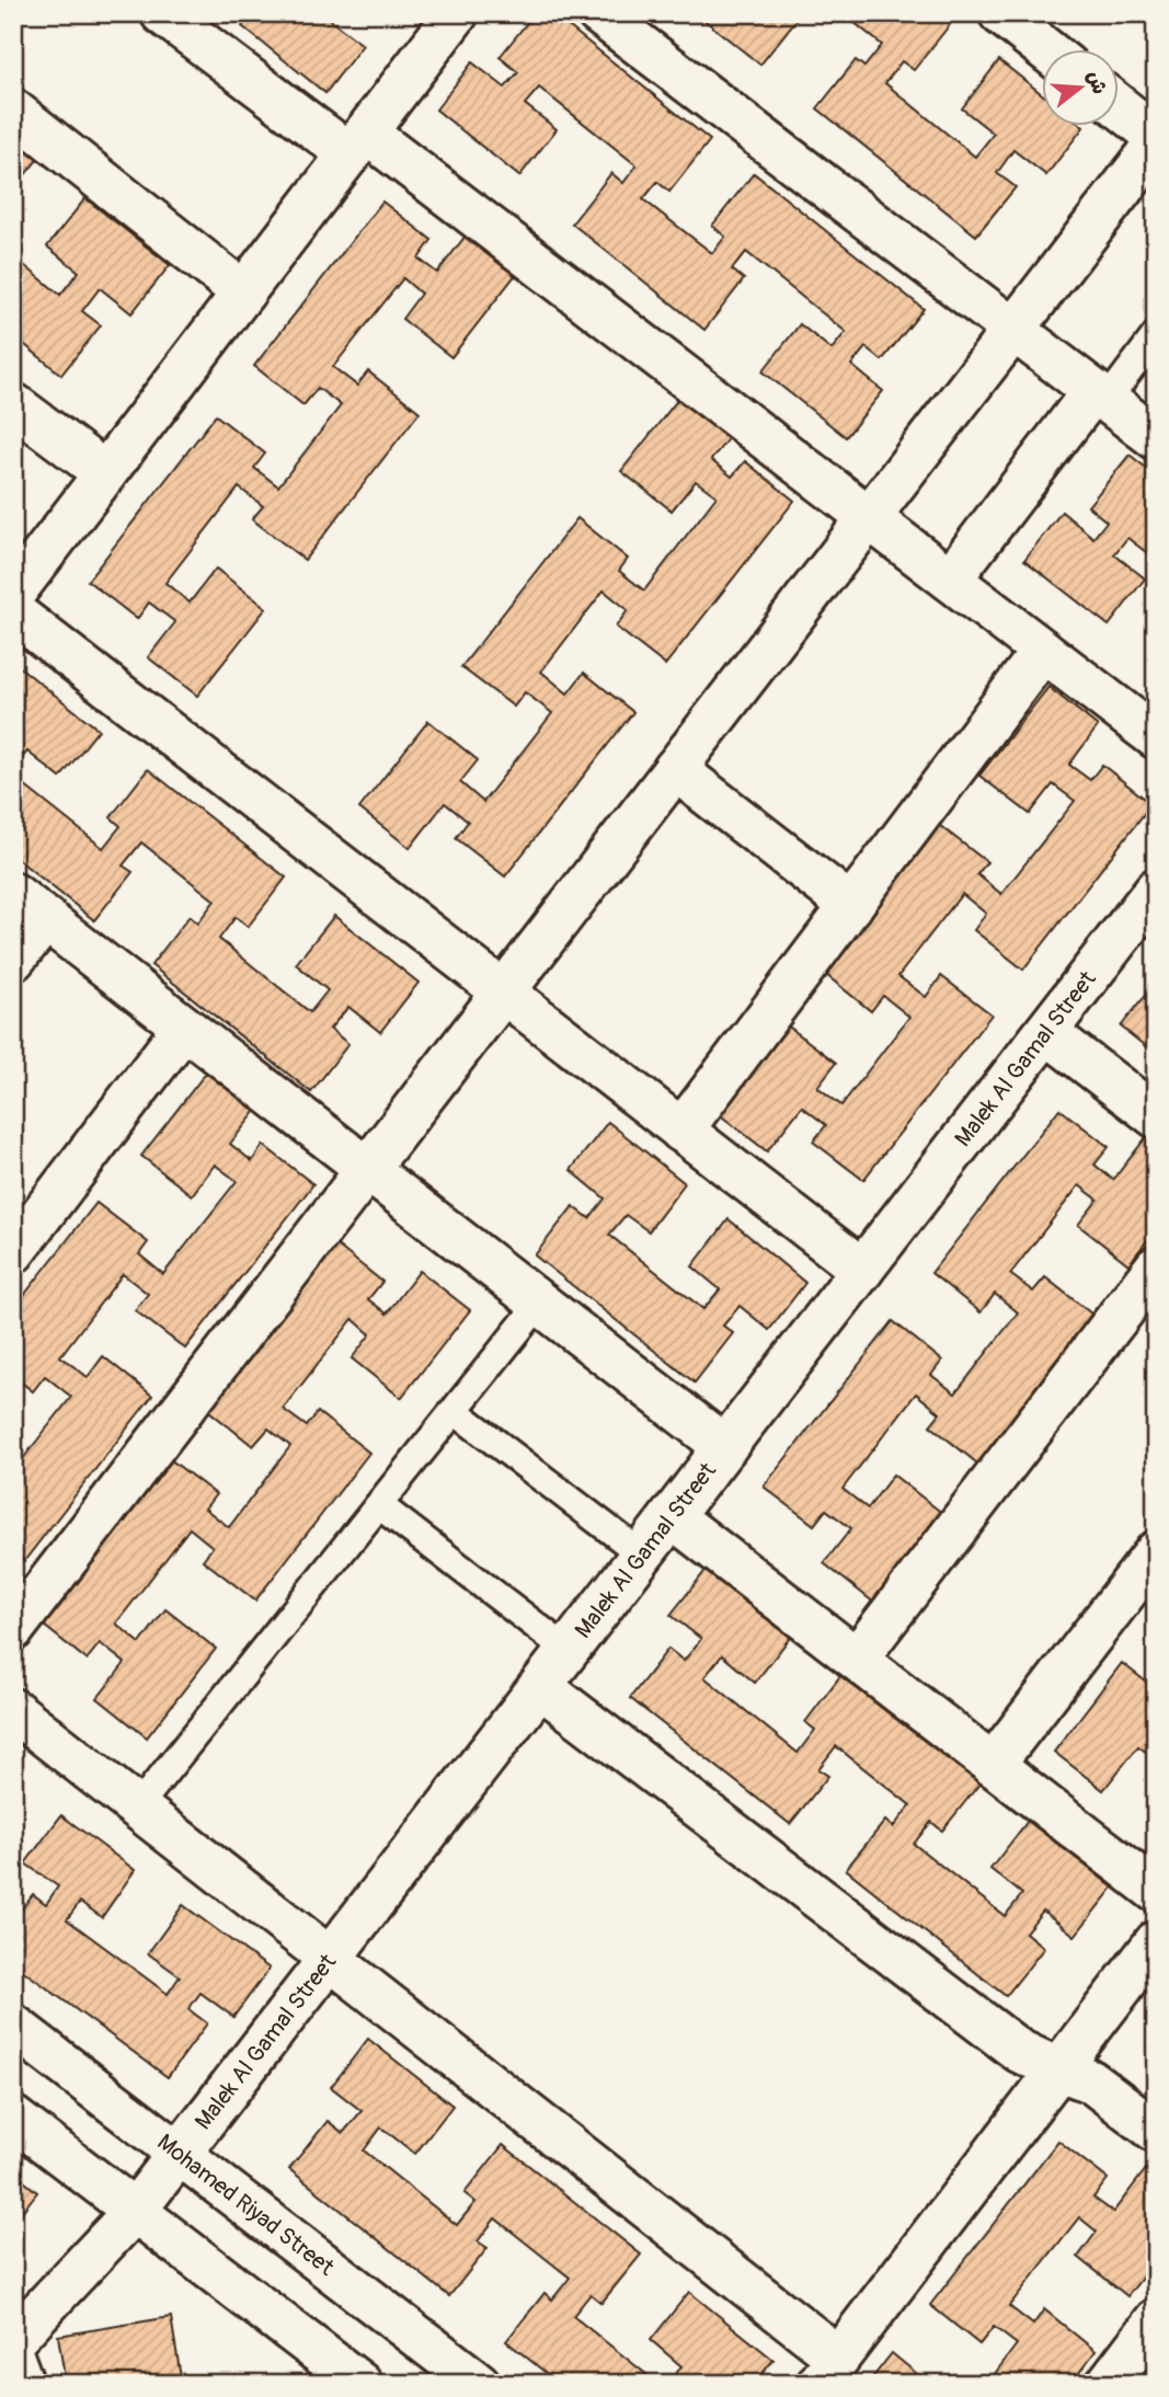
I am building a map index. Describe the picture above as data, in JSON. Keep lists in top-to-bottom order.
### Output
{
  "streets": {
    "street": ["Malek Al Gamal Street", "Mohamed Riyad Street"]
  },
  "crossings": [
    ["Malek Al Gamal Street", "Mohamed Riyad Street"]
  ],
  "north": "right"
}
